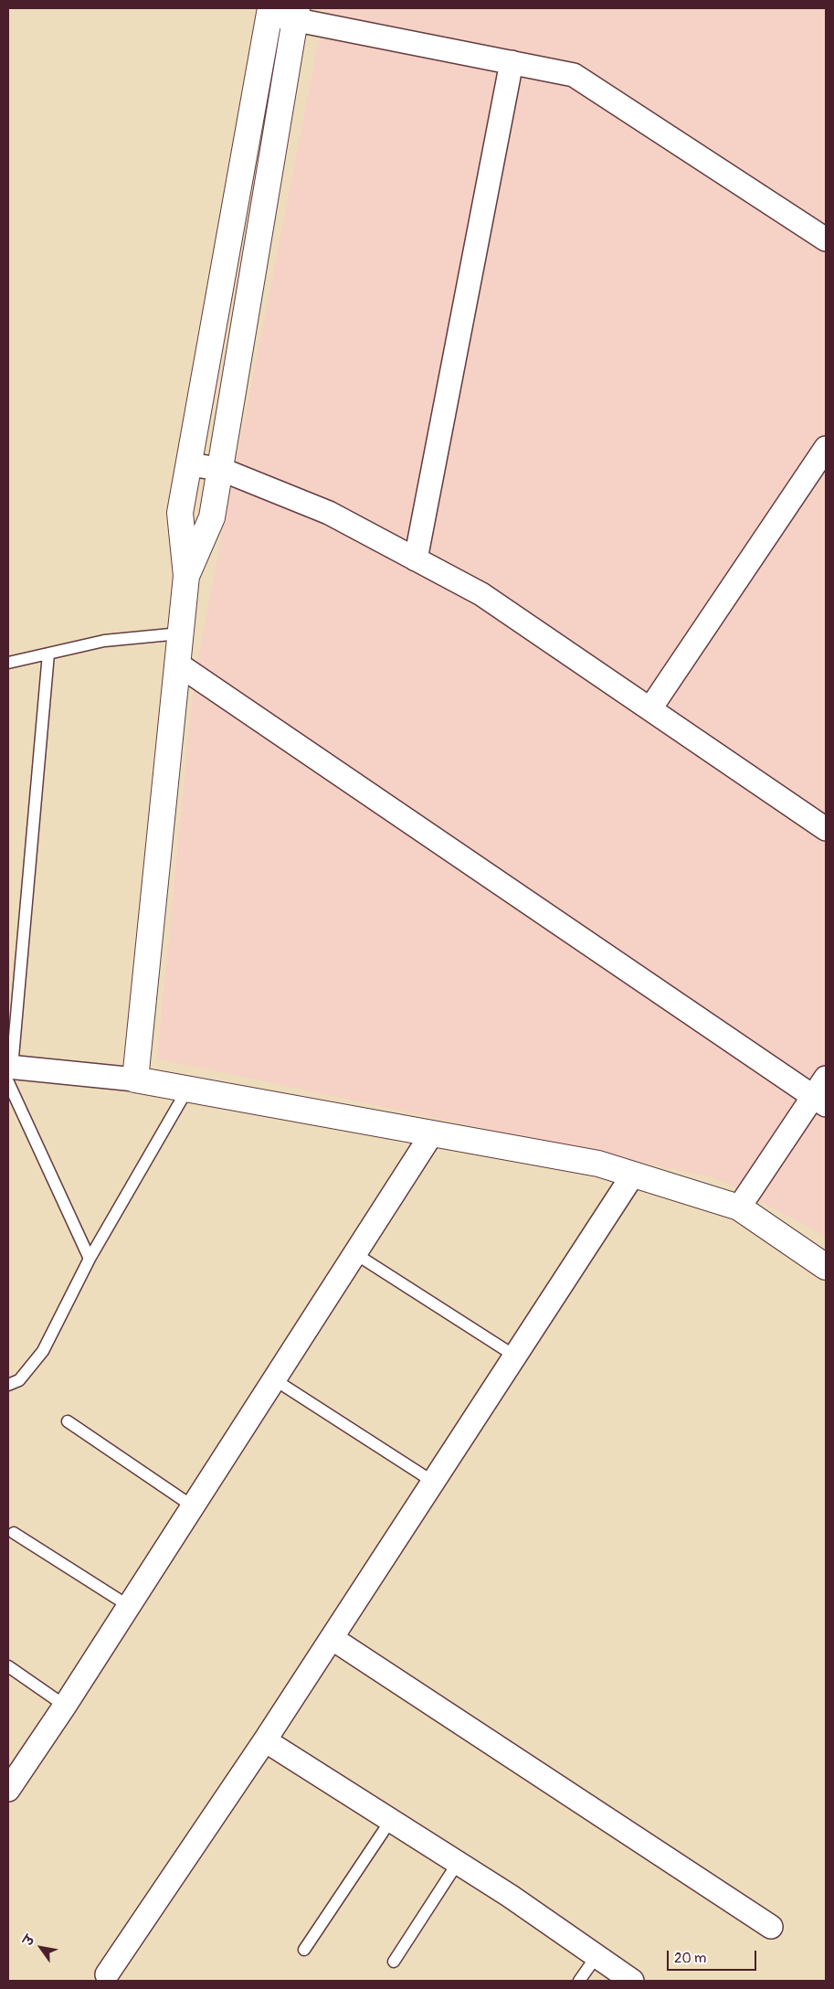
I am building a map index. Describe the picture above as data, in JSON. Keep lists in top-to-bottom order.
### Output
{
  "scale_bar": "20 m",
  "north": "top left"
}
